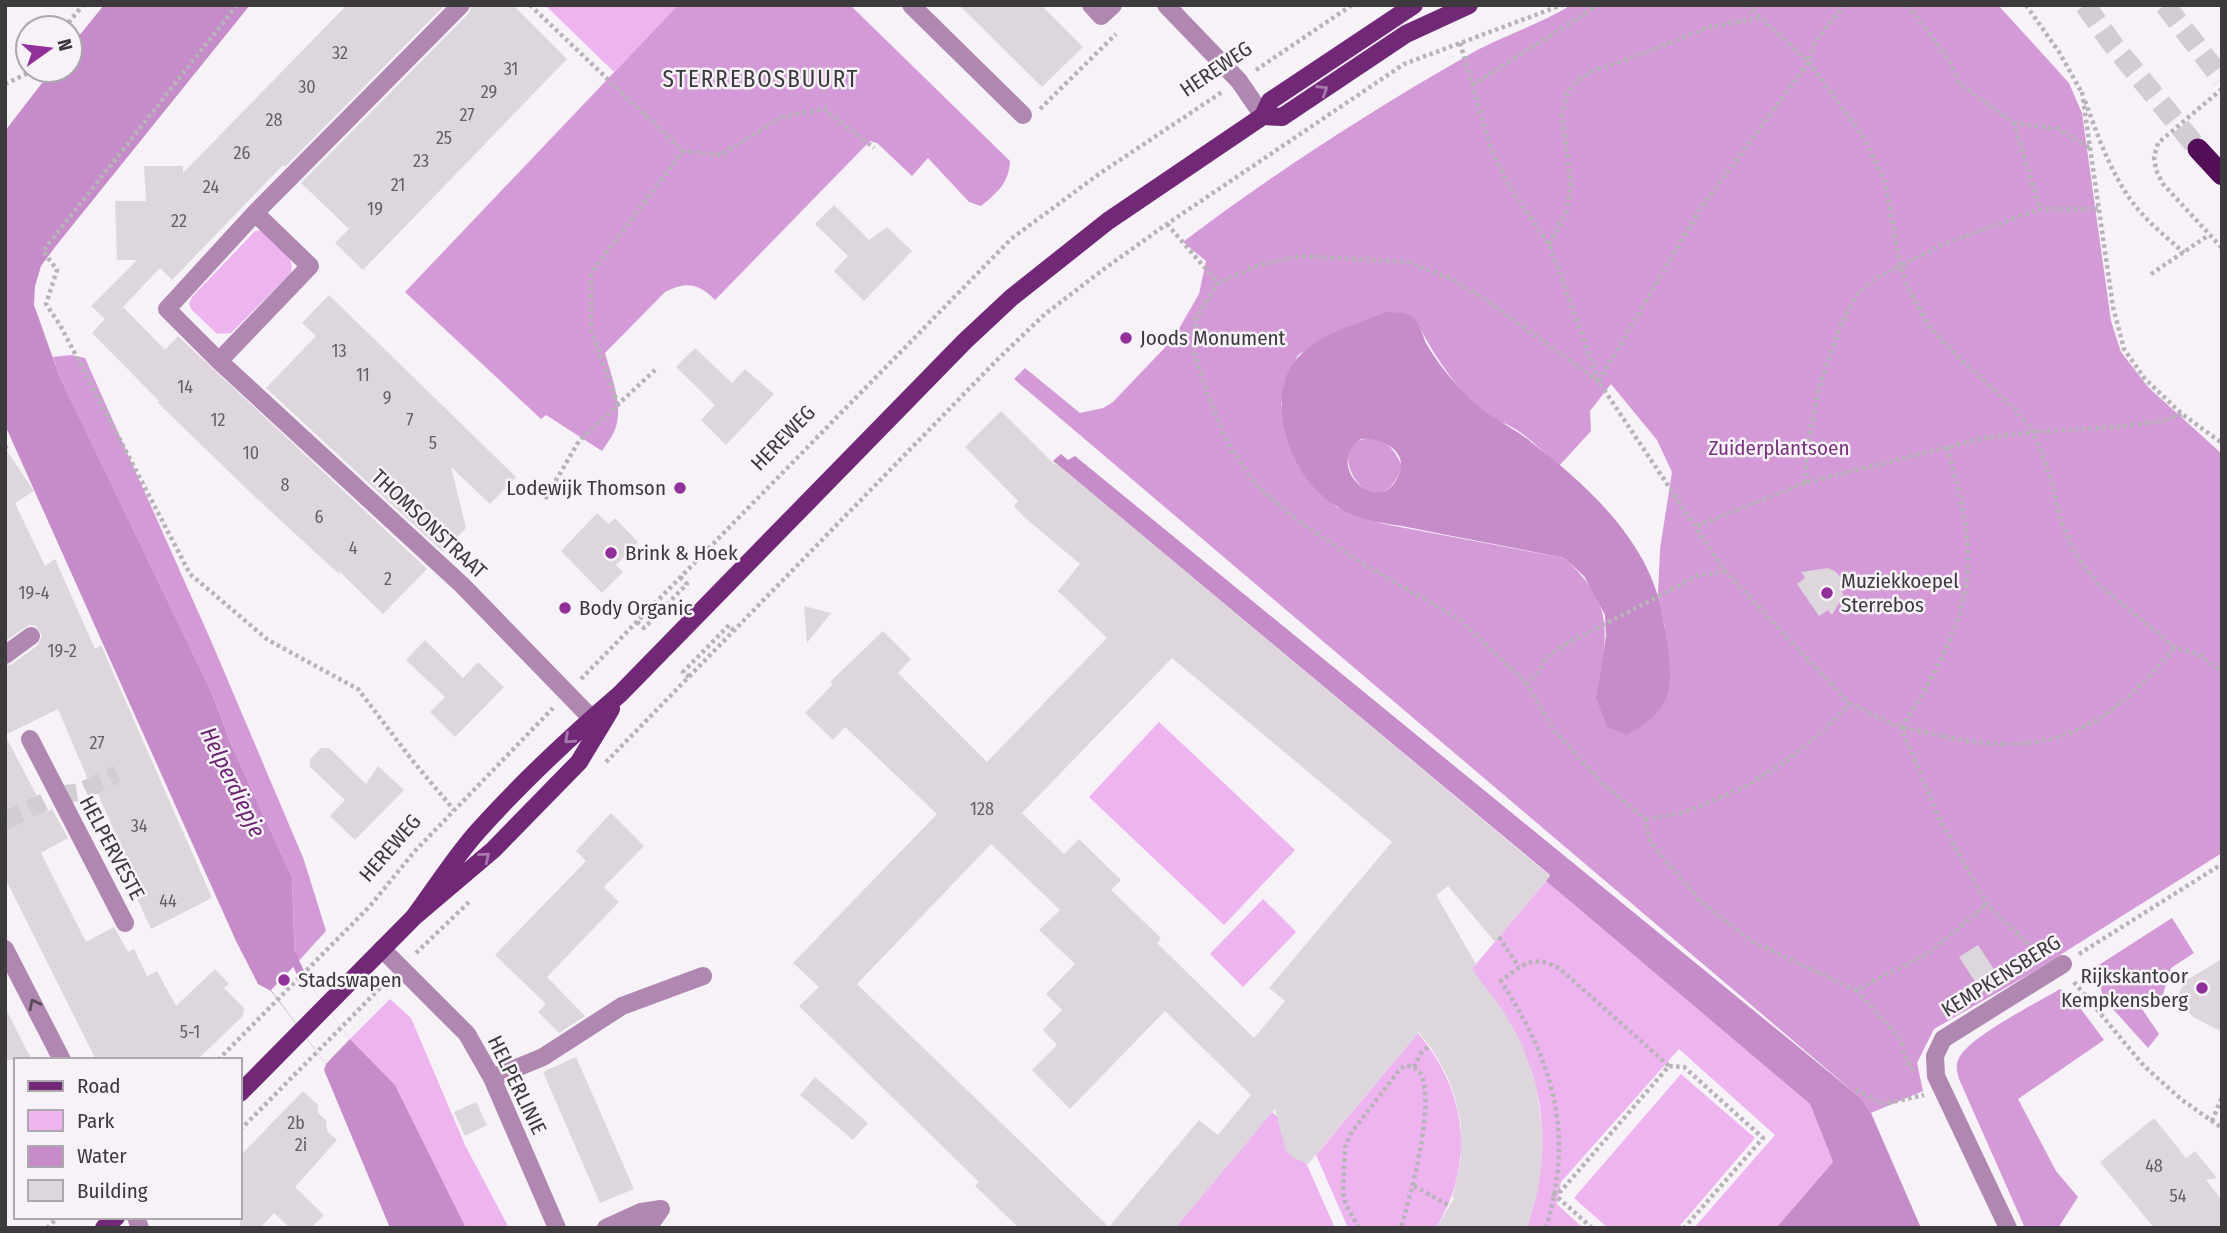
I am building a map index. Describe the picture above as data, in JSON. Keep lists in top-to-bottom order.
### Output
{
  "streets": {
    "street": [
      "THOMSONSTRAAT",
      "HELPERVESTE",
      "KEMPKENSBERG",
      "HELPERLINIE"
    ],
    "path": ["HEREWEG"]
  },
  "crossings": [
    ["HEREWEG", "THOMSONSTRAAT"]
  ],
  "districts": ["STERREBOSBUURT"],
  "water": ["Helperdiepje"],
  "parks": ["Zuiderplantsoen"],
  "places": [
    "Joods Monument",
    "Lodewijk Thomson",
    "Brink & Hoek",
    "Muziekkoepel Sterrebos",
    "Body Organic",
    "Stadswapen",
    "Rijkskantoor Kempkensberg"
  ],
  "house_numbers": [
    "32",
    "31",
    "30",
    "29",
    "27",
    "28",
    "25",
    "26",
    "23",
    "21",
    "24",
    "19",
    "22",
    "13",
    "11",
    "14",
    "9",
    "12",
    "7",
    "5",
    "10",
    "8",
    "6",
    "4",
    "2",
    "19-4",
    "19-2",
    "27",
    "128",
    "34",
    "44",
    "5-1",
    "2b",
    "2i",
    "48",
    "54"
  ],
  "legend": [
    "Road",
    "Park",
    "Water",
    "Building"
  ],
  "north": "right"
}
